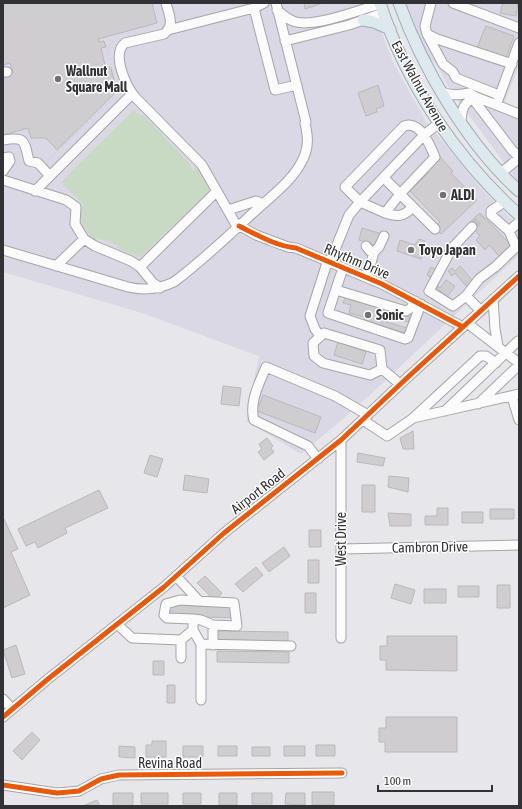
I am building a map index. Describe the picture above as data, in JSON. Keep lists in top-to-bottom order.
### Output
{
  "streets": {
    "main road": ["East Walnut Avenue"],
    "street": [
      "Rhythm Drive",
      "Airport Road",
      "West Drive",
      "Cambron Drive",
      "Revina Road"
    ]
  },
  "crossings": [
    ["Rhythm Drive", "Airport Road"],
    ["Airport Road", "West Drive"],
    ["West Drive", "Cambron Drive"]
  ],
  "places": [
    "Wallnut Square Mall",
    "ALDI",
    "Toyo Japan",
    "Sonic"
  ],
  "scale_bar": "100 m"
}
